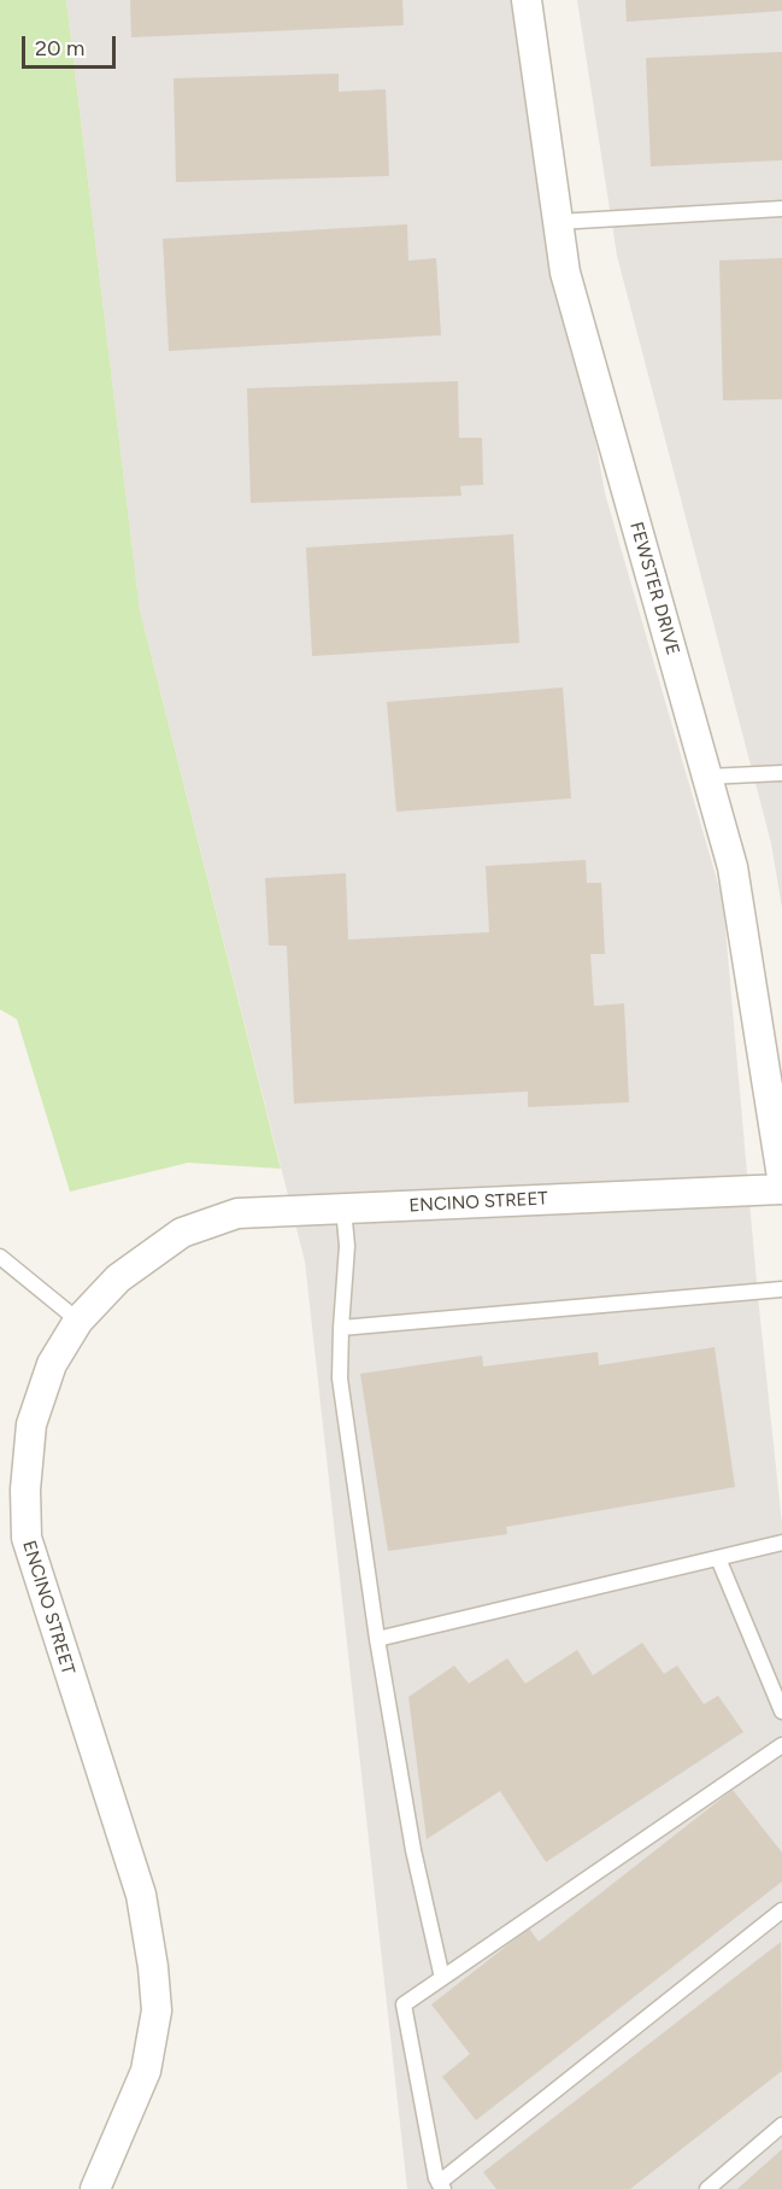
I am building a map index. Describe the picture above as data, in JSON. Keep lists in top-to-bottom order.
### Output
{
  "streets": {
    "street": ["FEWSTER DRIVE", "ENCINO STREET"]
  },
  "scale_bar": "20 m"
}
